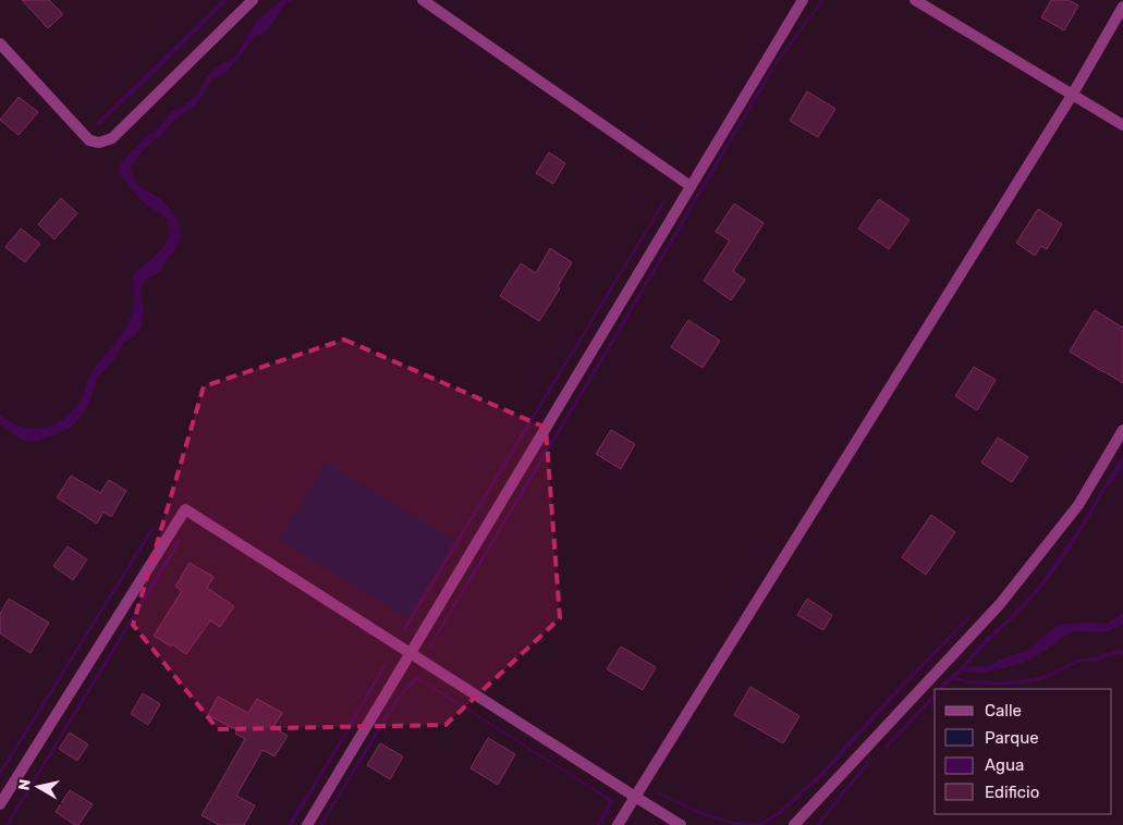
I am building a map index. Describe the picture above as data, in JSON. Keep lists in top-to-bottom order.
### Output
{
  "legend": [
    "Calle",
    "Parque",
    "Agua",
    "Edificio"
  ],
  "north": "left"
}
